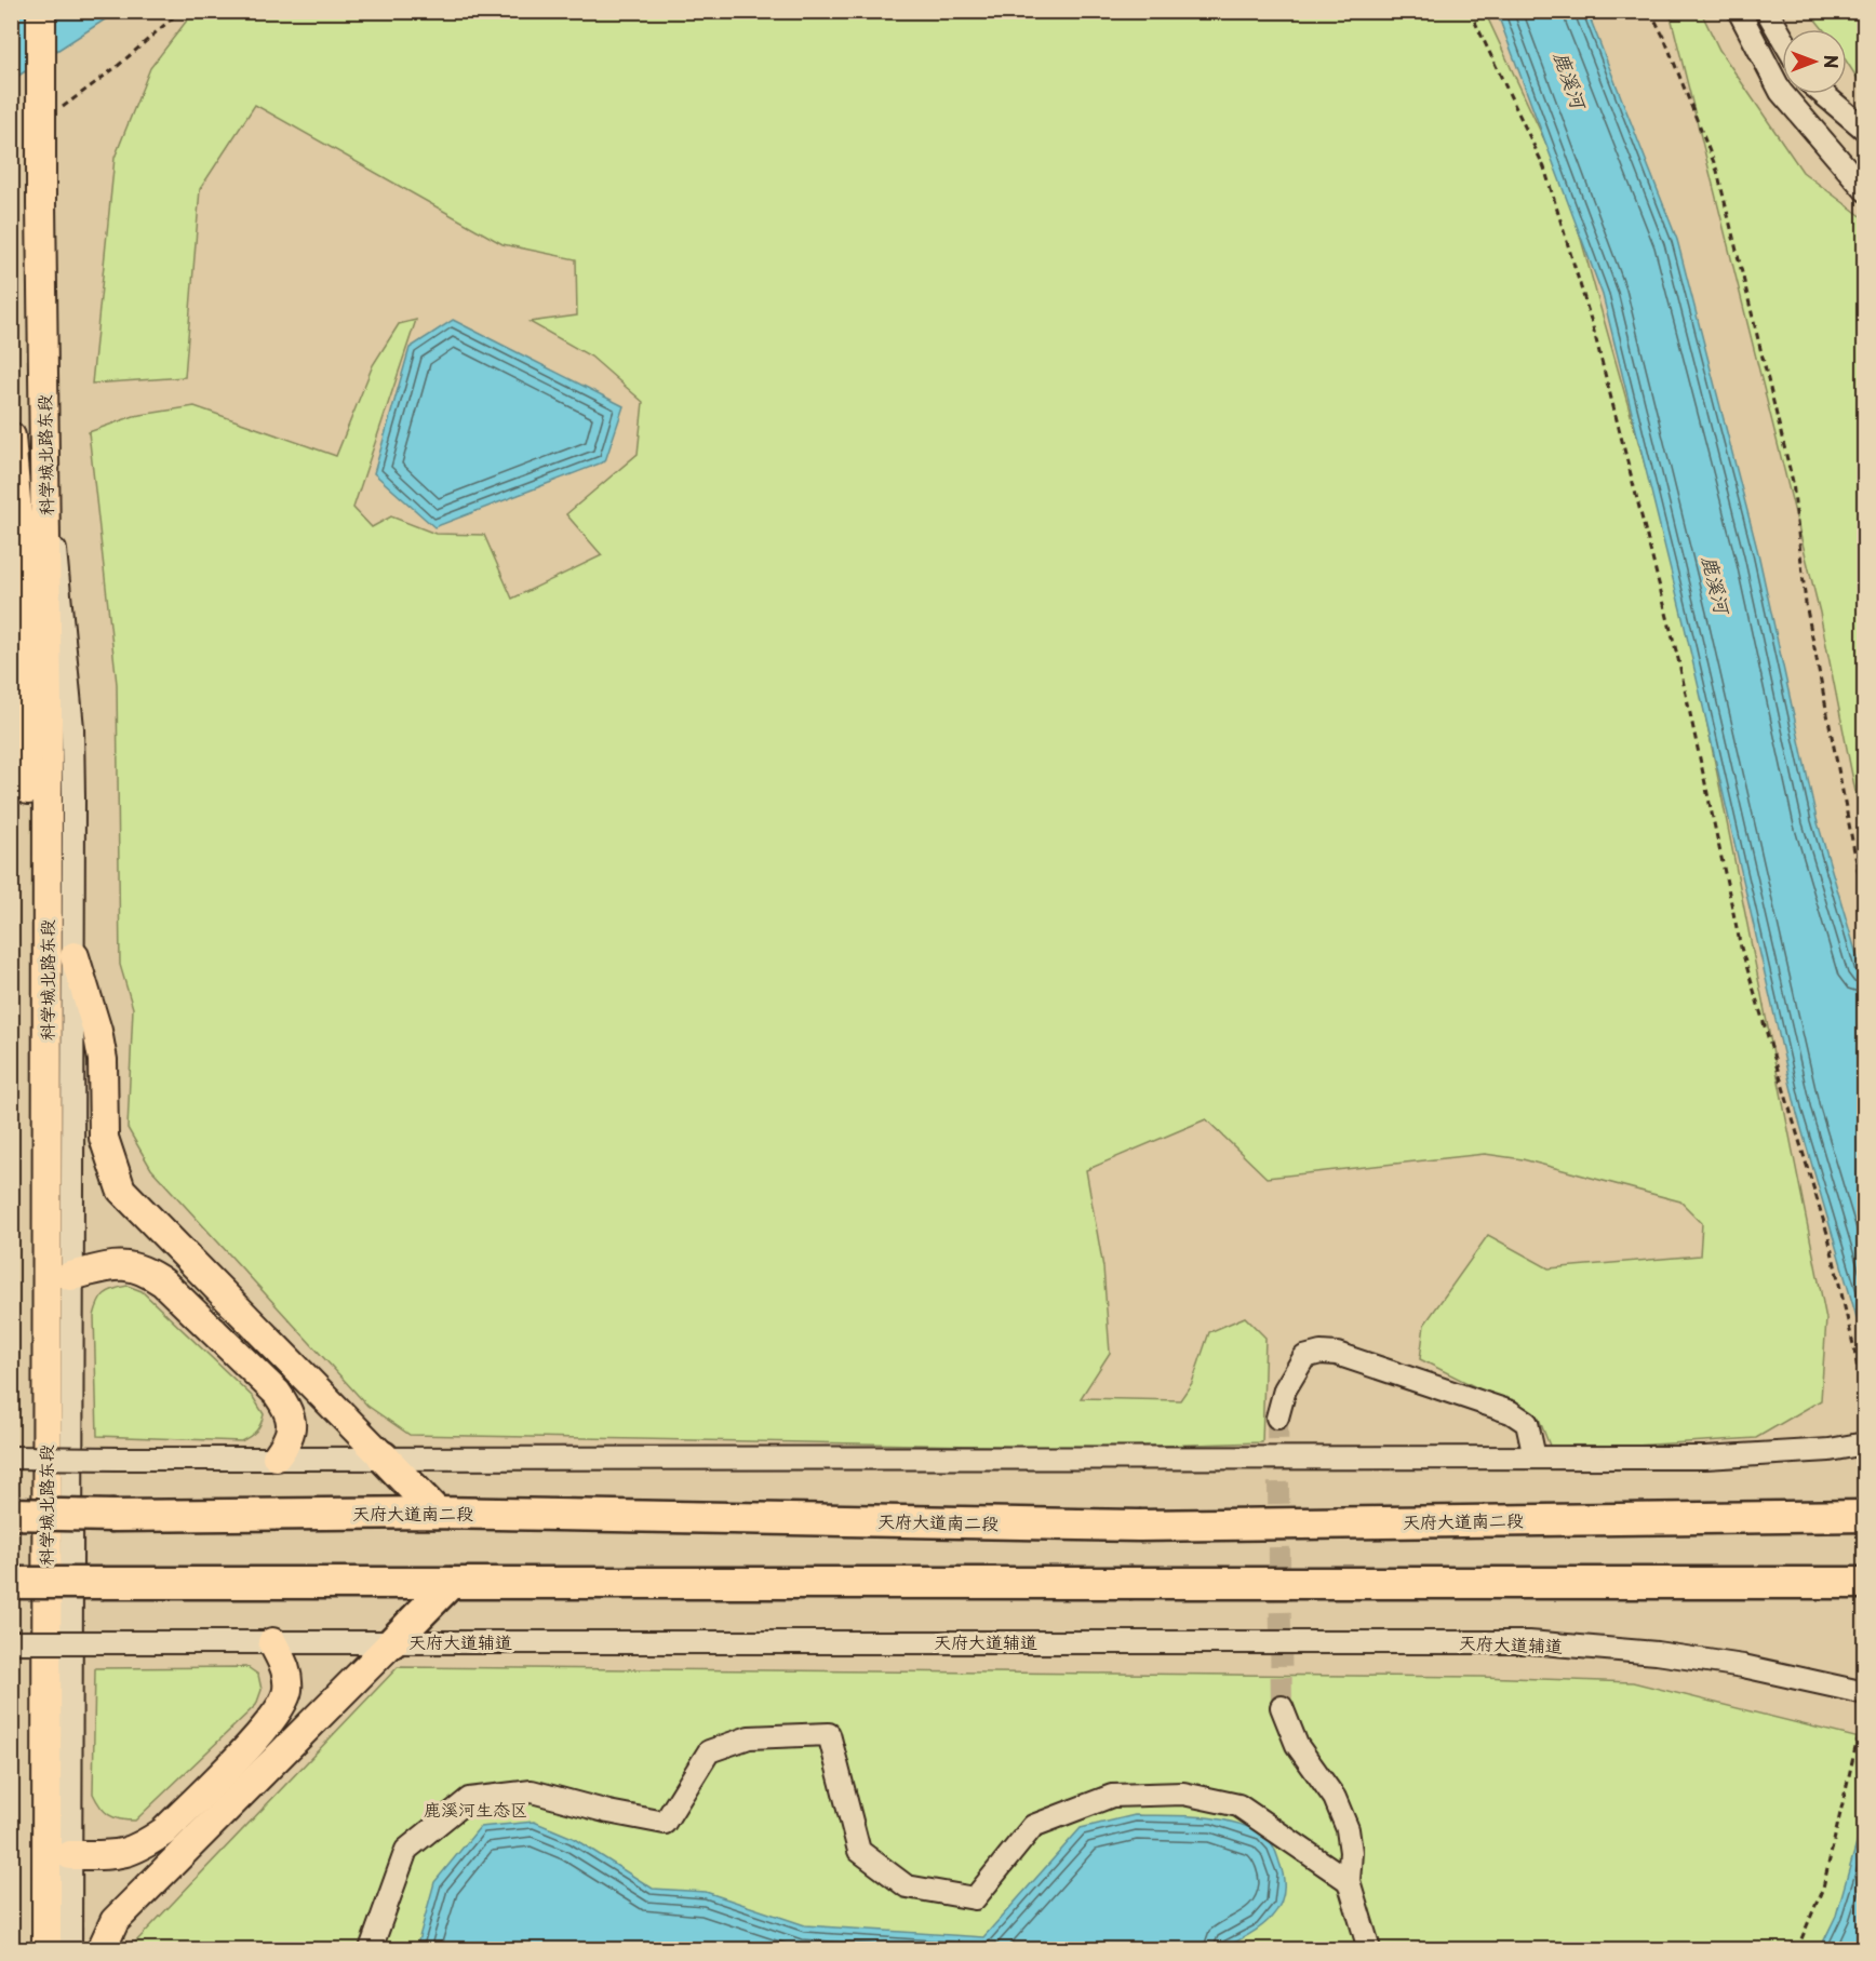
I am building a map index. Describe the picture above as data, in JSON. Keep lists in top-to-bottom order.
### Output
{
  "streets": {
    "highway": ["天府大道南二段"],
    "main road": ["科学城北路东段"],
    "street": ["天府大道辅道"]
  },
  "water": ["鹿溪河"],
  "parks": ["鹿溪河生态区"],
  "north": "right"
}
